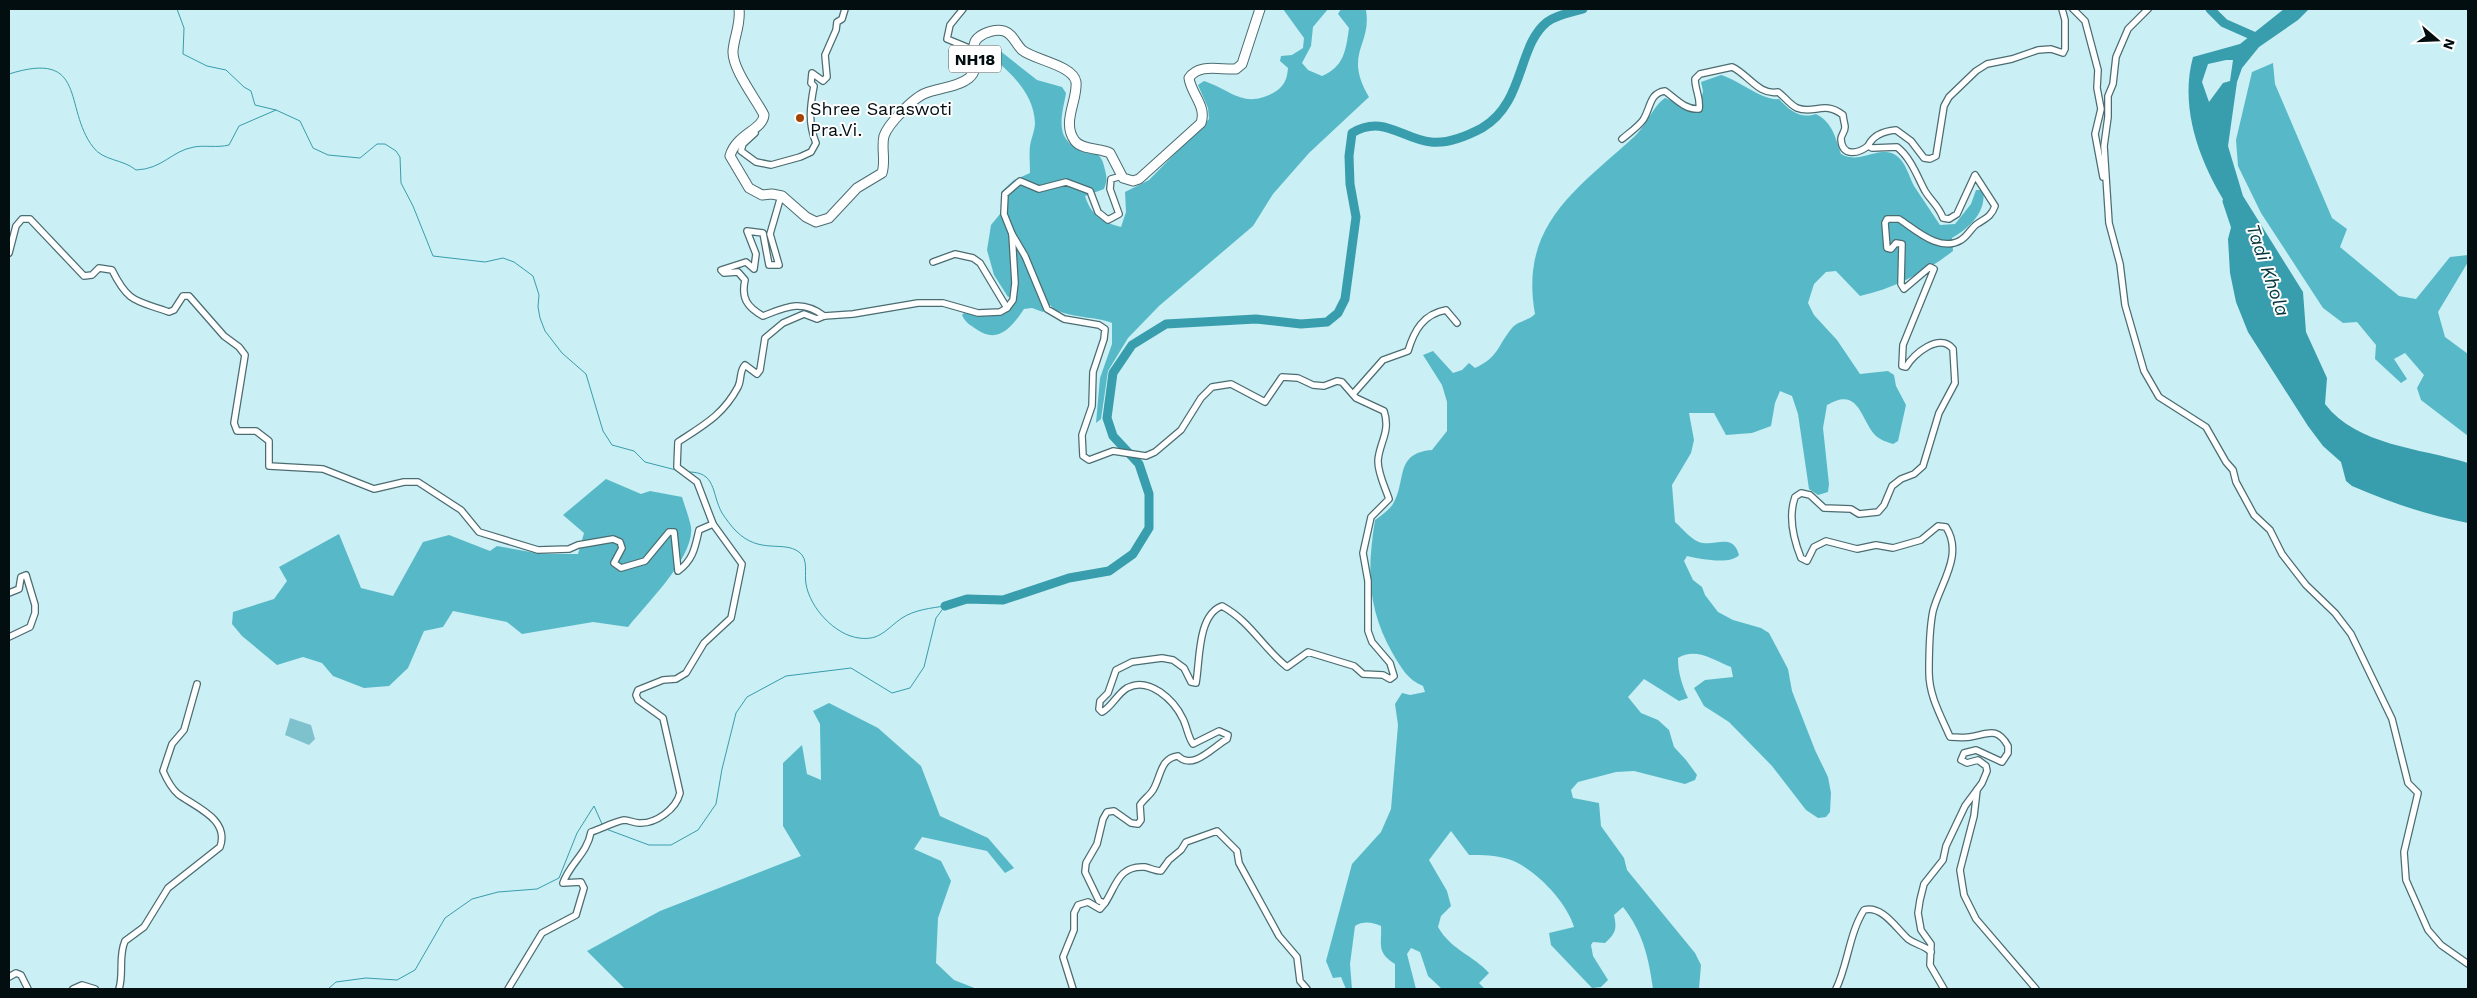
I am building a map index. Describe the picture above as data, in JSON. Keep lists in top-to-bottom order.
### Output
{
  "streets": {
    "main road": ["NH18"]
  },
  "water": ["Tadi Khola"],
  "places": ["Shree Saraswoti Pra.Vi."],
  "north": "right"
}
